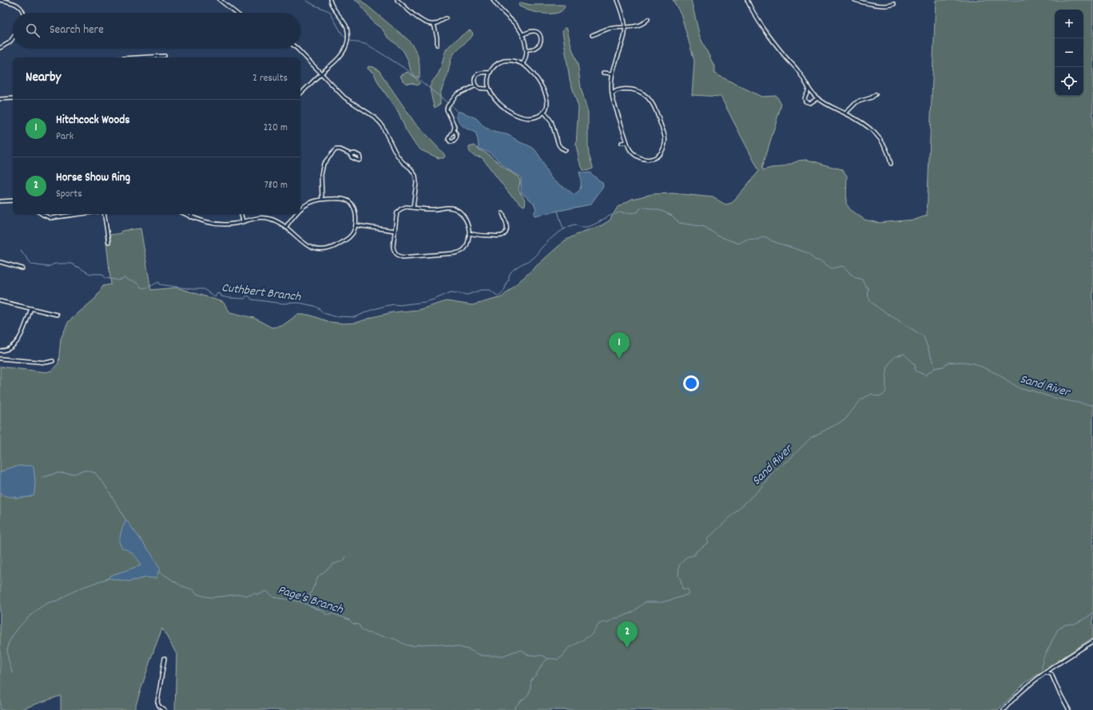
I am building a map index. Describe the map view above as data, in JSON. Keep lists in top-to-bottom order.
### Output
{
  "water": ["Cuthbert Branch", "Sand River", "Page's Branch"],
  "page": {
    "map_buttons": ["+", "−"],
    "search": "Search here",
    "heading": ["Nearby", "2 results"],
    "list": [
      {
        "mark": "1",
        "name": "Hitchcock Woods",
        "note": "Park",
        "value": "220 m"
      },
      {
        "mark": "2",
        "name": "Horse Show Ring",
        "note": "Sports",
        "value": "780 m"
      }
    ],
    "pins": ["1", "2"]
  }
}
